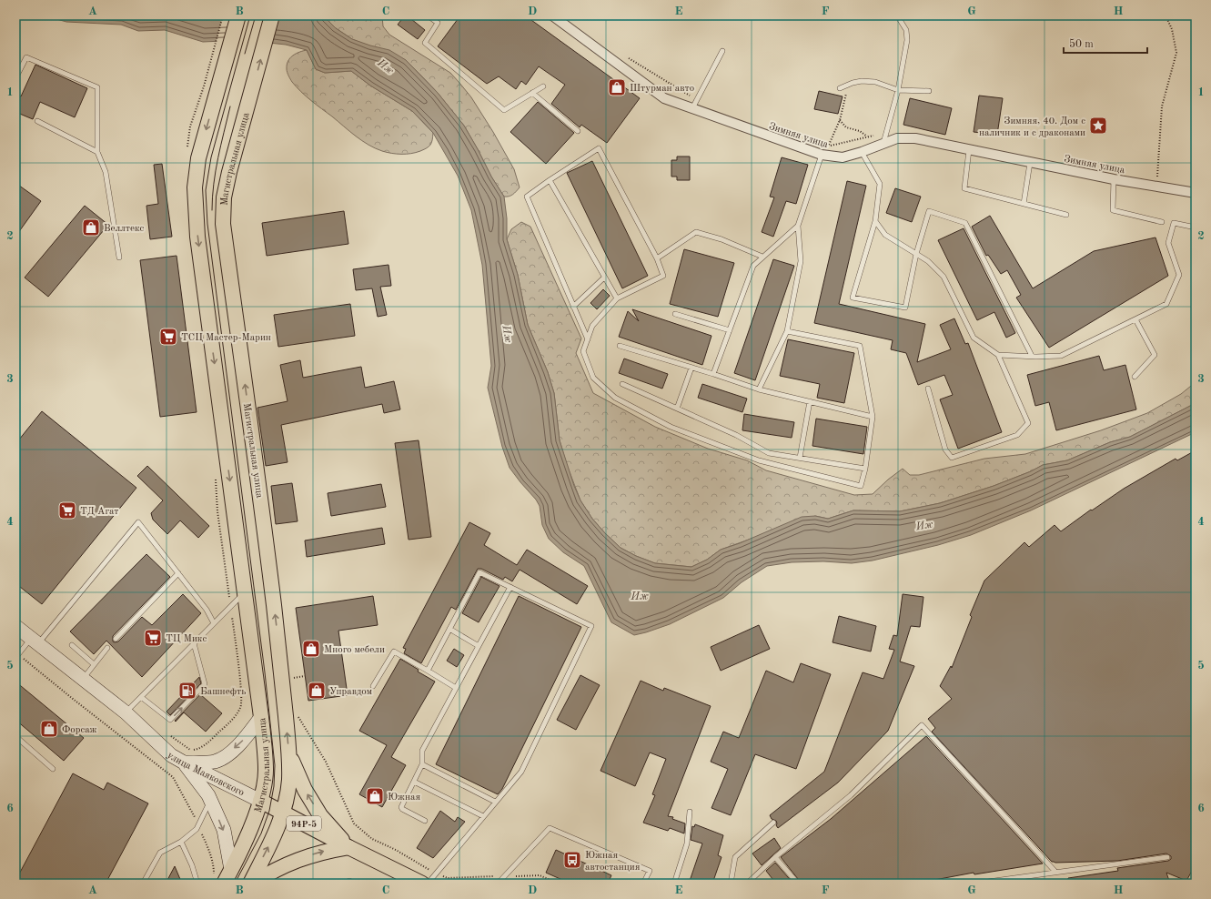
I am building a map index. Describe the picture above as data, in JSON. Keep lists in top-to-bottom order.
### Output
{
  "streets": {
    "main road": ["Магистральная улица", "улица Маяковского", "94Р-5"],
    "street": ["Зимняя улица"]
  },
  "crossings": [
    ["Магистральная улица", "улица Маяковского"]
  ],
  "water": ["Иж"],
  "places": {
    "shop": [
      "Штурман авто",
      "Веллтекс",
      "Много мебели",
      "Управдом",
      "Форсаж",
      "Южная"
    ],
    "place": ["Зимняя, 40. Дом с наличник и с драконами"],
    "supermarket": ["ТСЦ Мастер-Марин", "ТД Агат", "ТЦ Микс"],
    "fuel station": ["Башнефть"],
    "bus stop": ["Южная автостанция"]
  },
  "scale_bar": "50 m",
  "grid": {
    "columns": [
      "A",
      "B",
      "C",
      "D",
      "E",
      "F",
      "G",
      "H"
    ],
    "rows": [
      "1",
      "2",
      "3",
      "4",
      "5",
      "6"
    ]
  }
}
